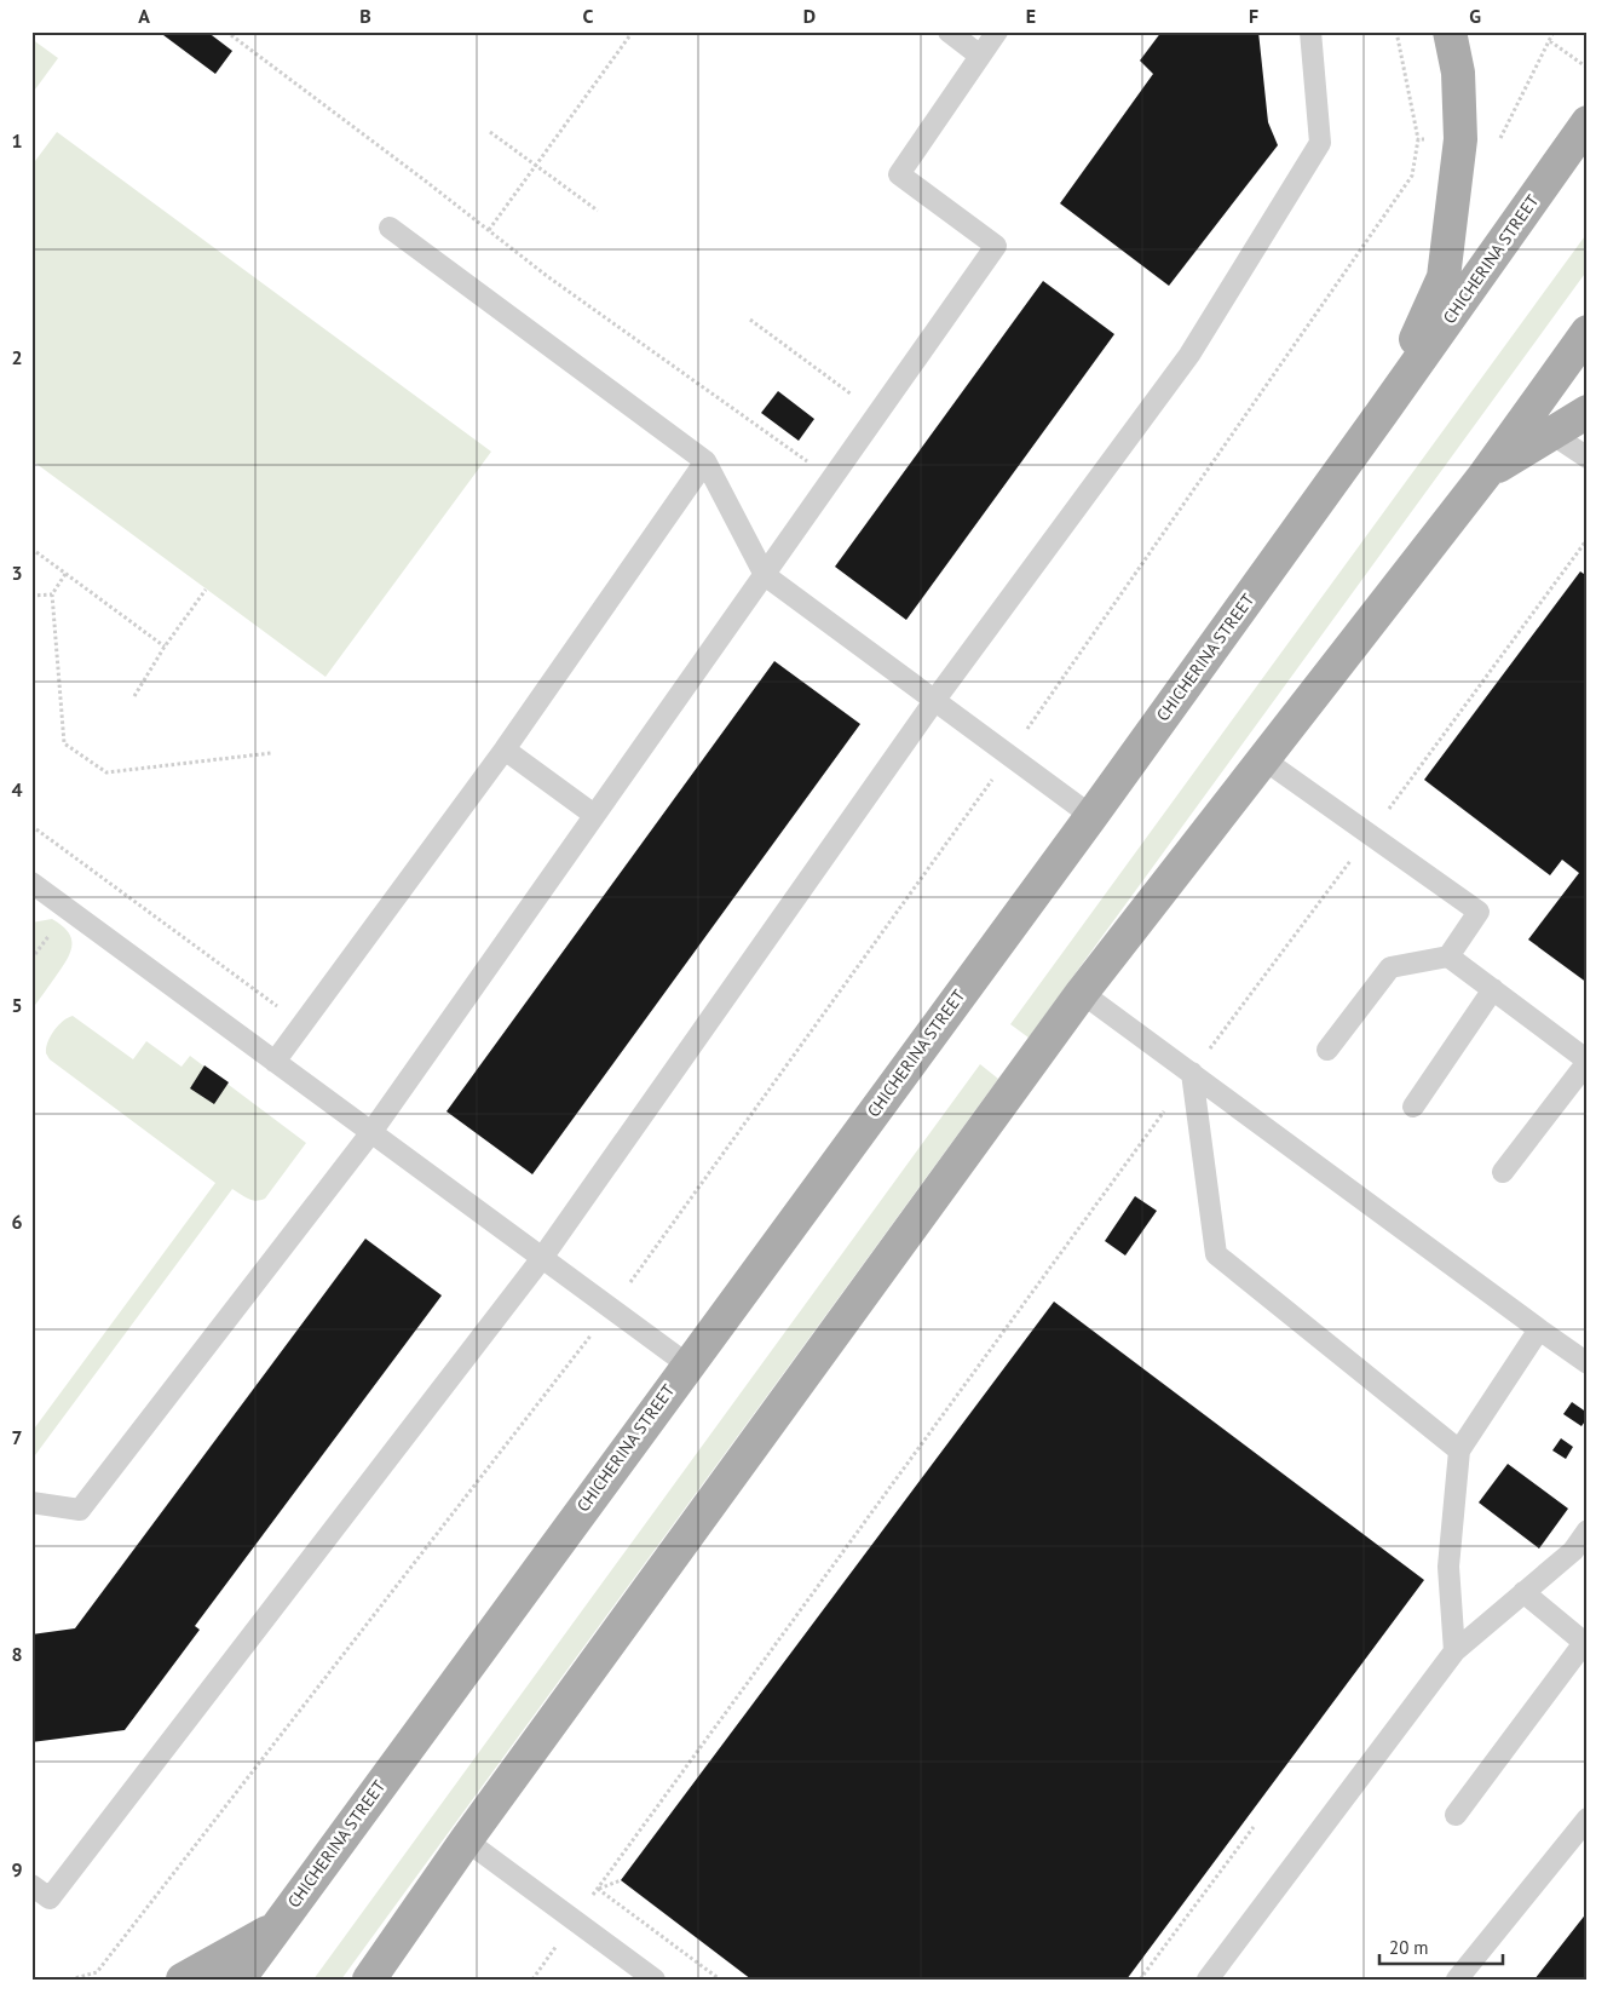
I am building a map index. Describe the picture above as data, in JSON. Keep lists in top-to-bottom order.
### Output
{
  "streets": {
    "main road": ["CHICHERINA STREET"]
  },
  "scale_bar": "20 m",
  "grid": {
    "columns": [
      "A",
      "B",
      "C",
      "D",
      "E",
      "F",
      "G"
    ],
    "rows": [
      "1",
      "2",
      "3",
      "4",
      "5",
      "6",
      "7",
      "8",
      "9"
    ]
  }
}
